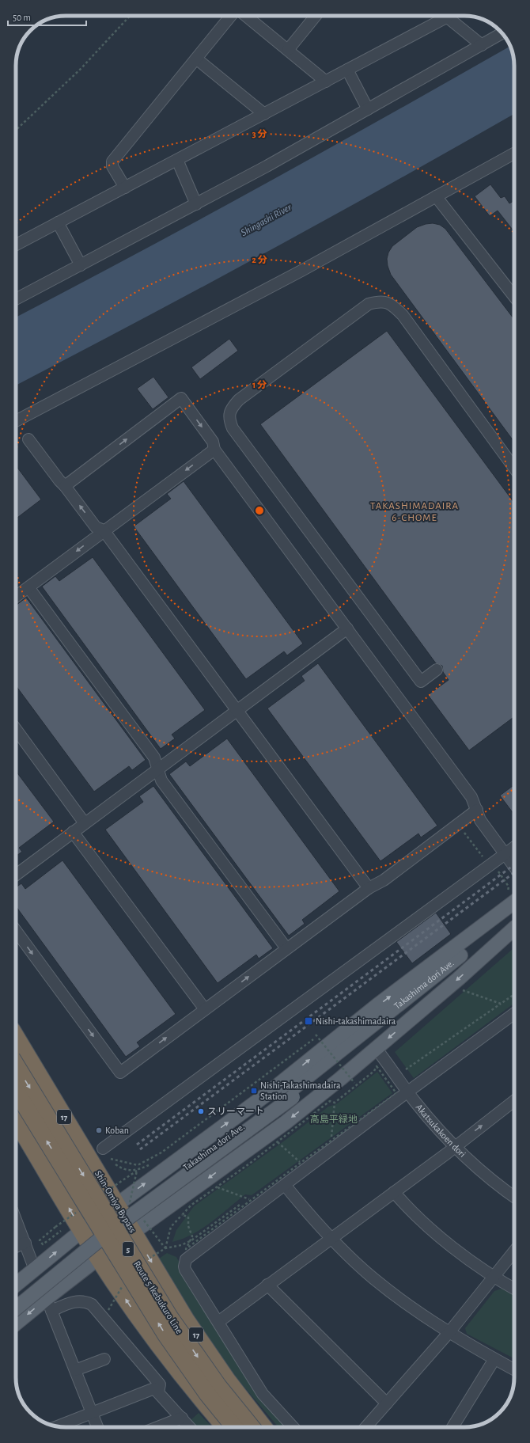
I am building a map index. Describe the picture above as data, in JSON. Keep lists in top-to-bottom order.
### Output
{
  "streets": {
    "highway": [
      "17",
      "Shin-Omiya Bypass",
      "5",
      "Route 5 Ikebukuro Line"
    ],
    "main road": ["Takashima dori Ave."],
    "street": ["Akatsukakoen dori"]
  },
  "districts": ["TAKASHIMADAIRA 6-CHOME"],
  "water": ["Shingashi River"],
  "parks": ["高島平緑地"],
  "places": {
    "transit": ["Nishi-takashimadaira", "Nishi-Takashimadaira Station"],
    "other": ["スリーマート", "Koban"]
  },
  "scale_bar": "50 m",
  "rings": ["3 分", "2 分", "1 分"]
}
